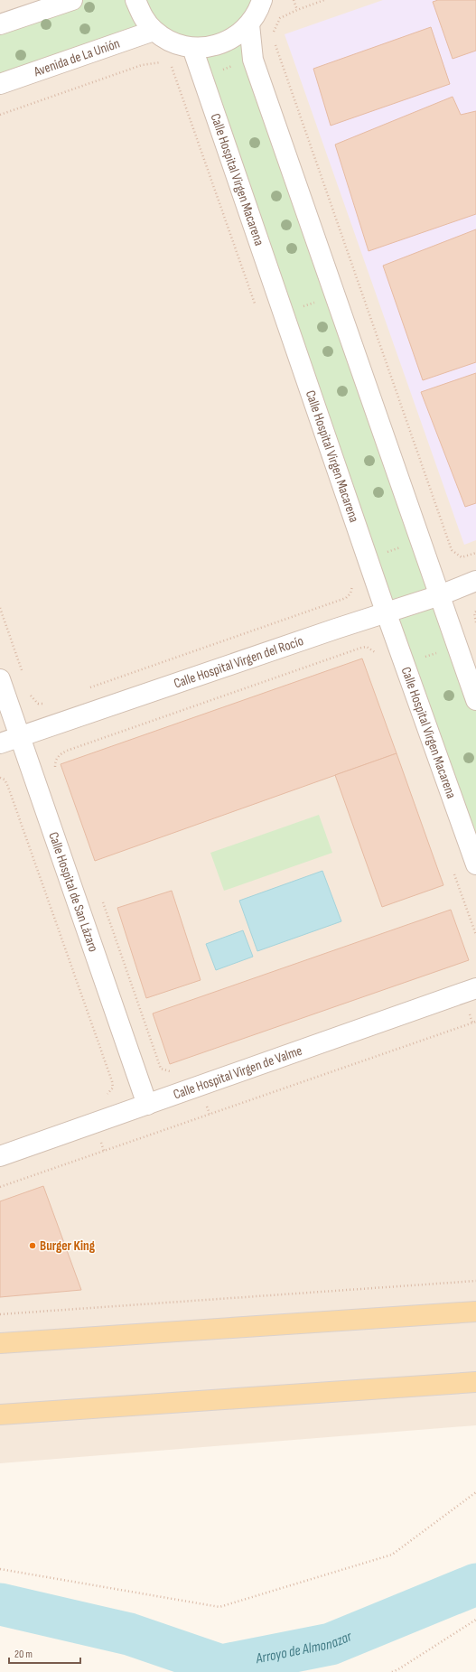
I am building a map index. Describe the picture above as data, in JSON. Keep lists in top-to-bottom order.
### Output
{
  "streets": {
    "street": [
      "Avenida de La Unión",
      "Calle Hospital Virgen Macarena",
      "Calle Hospital Virgen del Rocío",
      "Calle Hospital de San Lázaro",
      "Calle Hospital Virgen de Valme"
    ]
  },
  "crossings": [
    ["Calle Hospital Virgen Macarena", "Calle Hospital Virgen del Rocío"],
    ["Calle Hospital Virgen del Rocío", "Calle Hospital de San Lázaro"],
    ["Calle Hospital de San Lázaro", "Calle Hospital Virgen de Valme"]
  ],
  "water": ["Arroyo de Almonazar"],
  "places": ["Burger King"],
  "scale_bar": "20 m"
}
